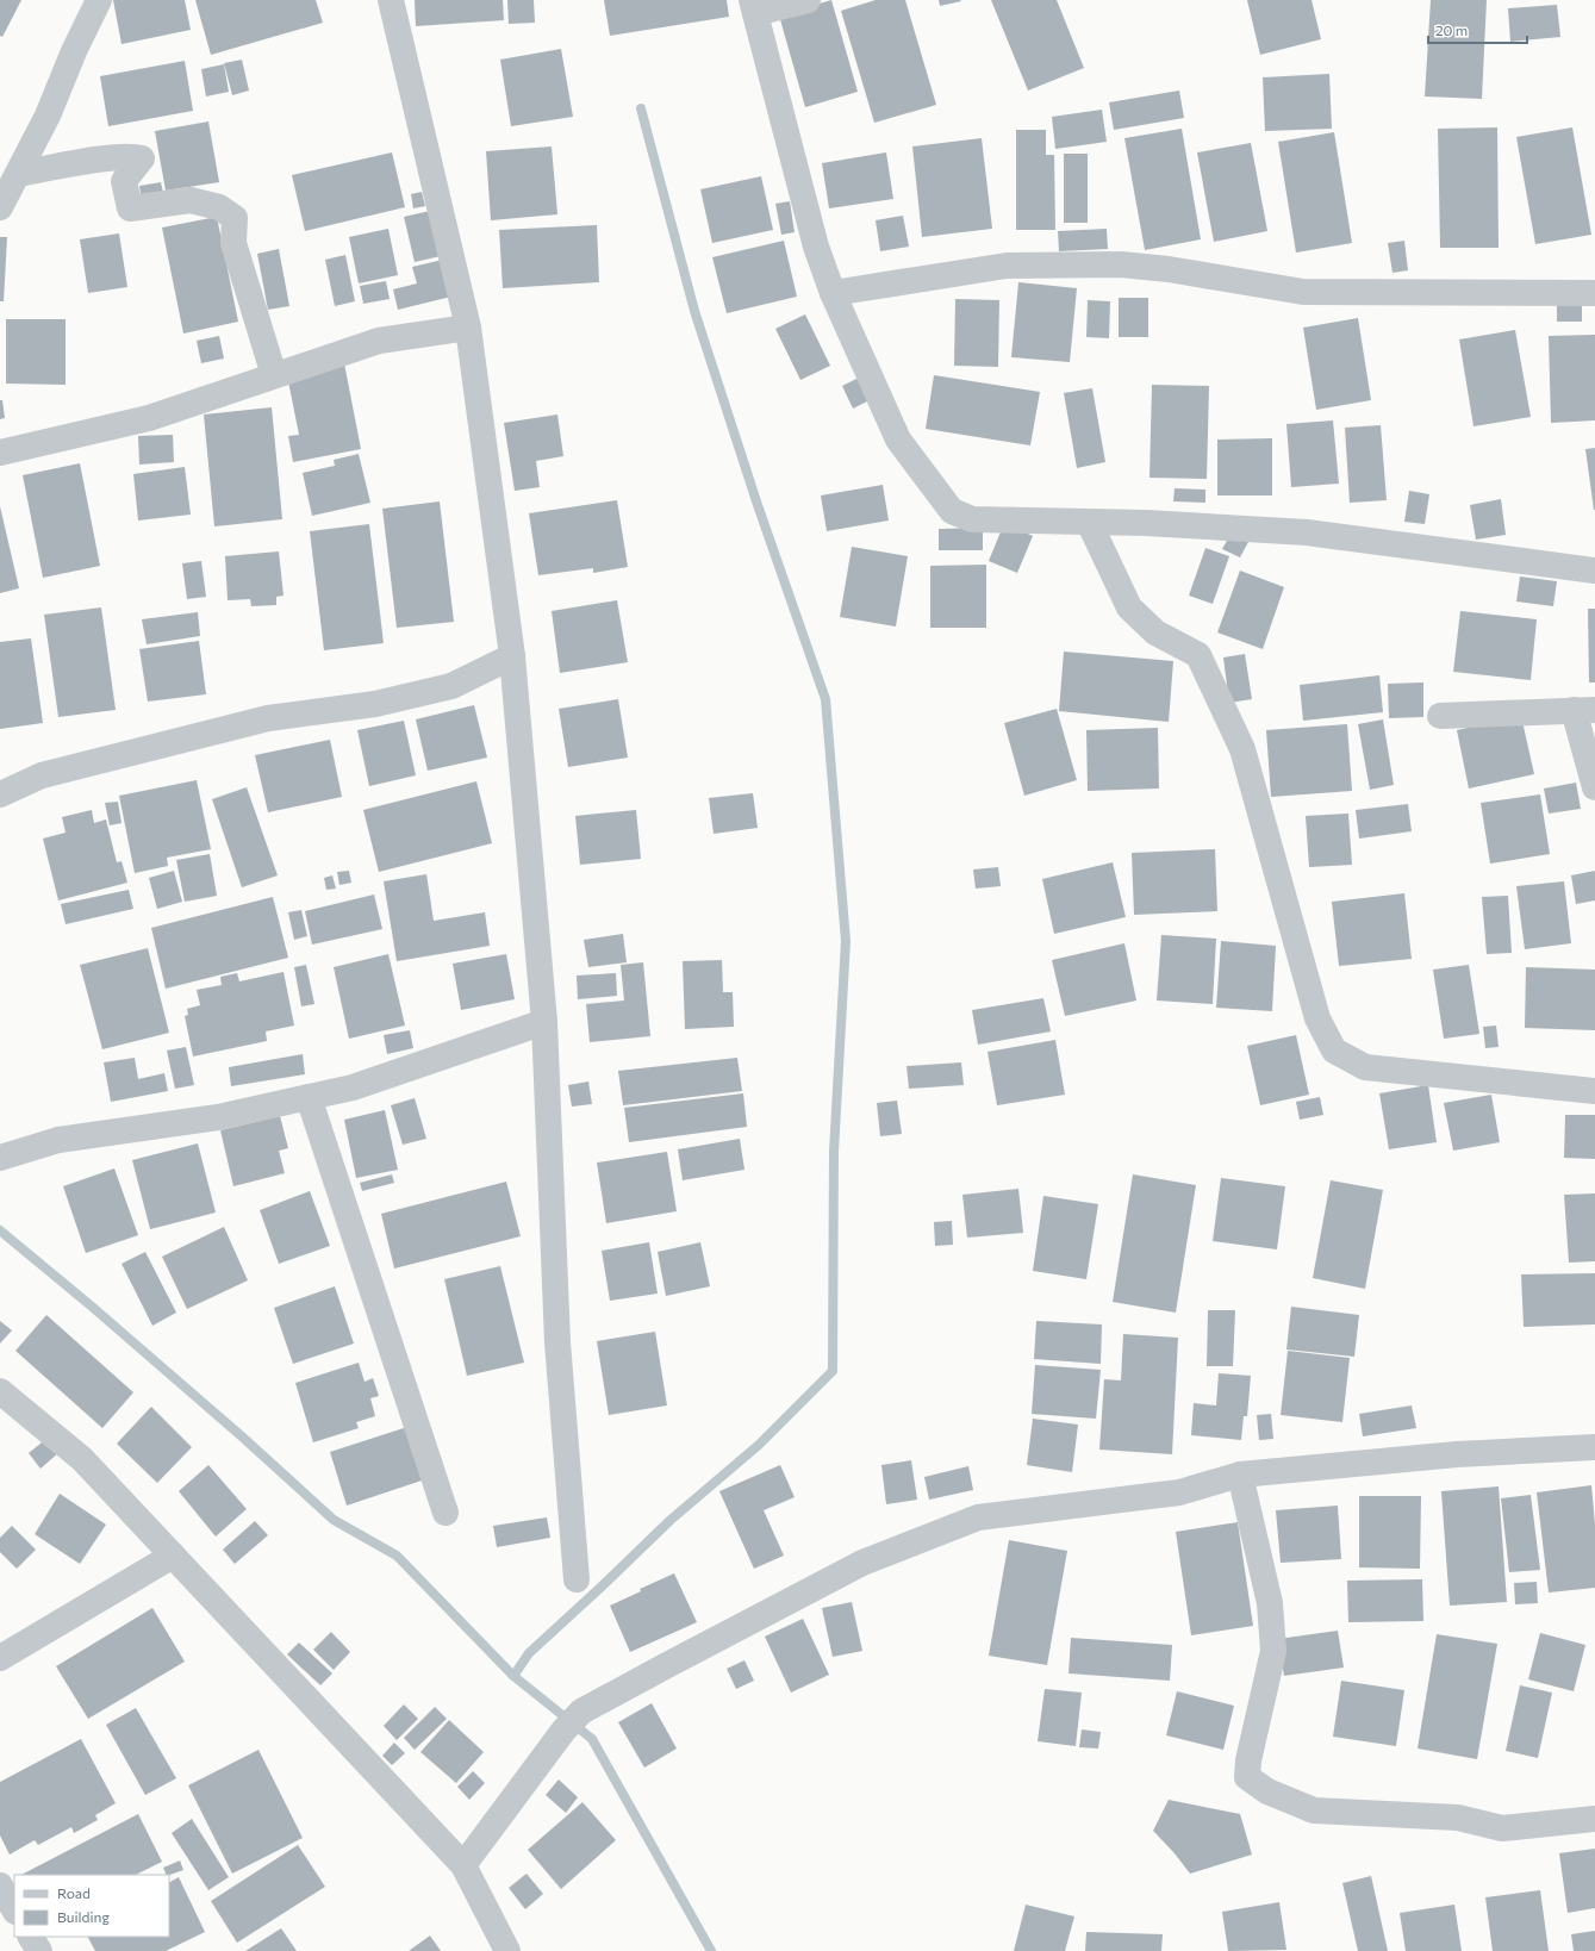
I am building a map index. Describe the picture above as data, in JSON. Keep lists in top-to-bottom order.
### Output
{
  "legend": ["Road", "Building"],
  "scale_bar": "20 m"
}
